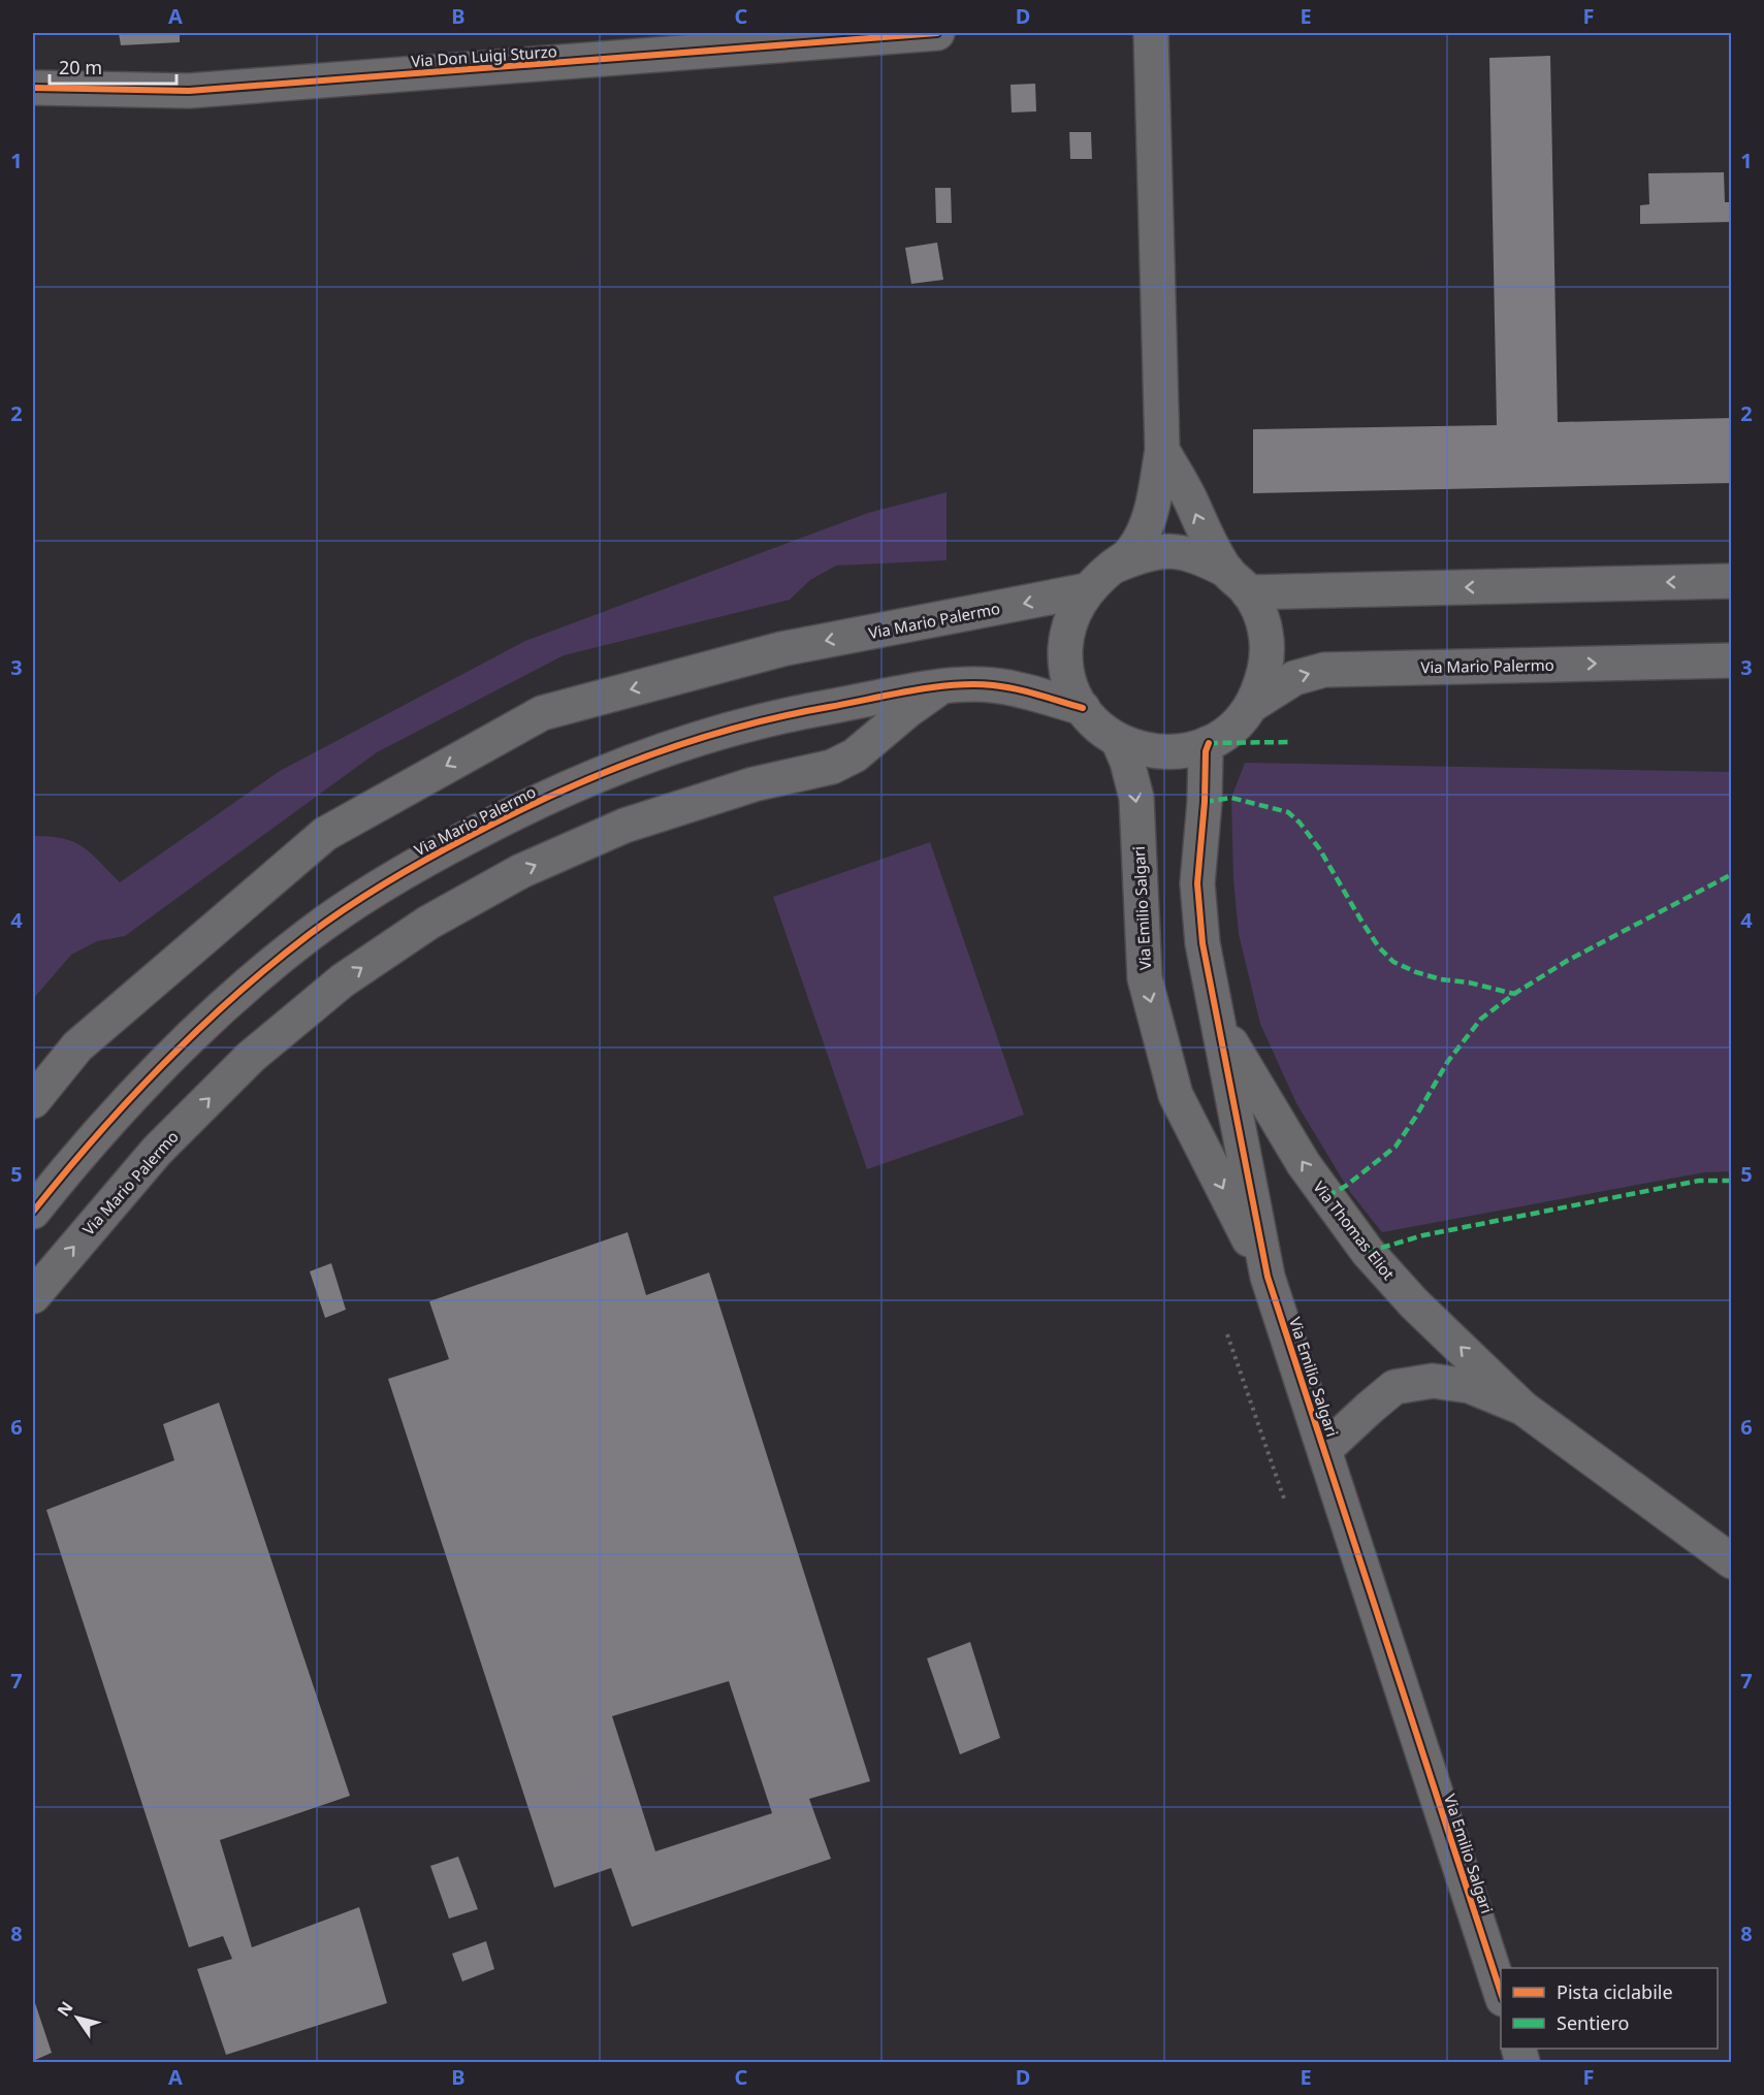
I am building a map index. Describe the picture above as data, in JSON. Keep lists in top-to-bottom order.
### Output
{
  "streets": {
    "street": [
      "Via Don Luigi Sturzo",
      "Via Mario Palermo",
      "Via Emilio Salgari",
      "Via Thomas Eliot"
    ]
  },
  "crossings": [
    ["Via Mario Palermo", "Via Emilio Salgari"],
    ["Via Emilio Salgari", "Via Thomas Eliot"]
  ],
  "one_way": ["Via Thomas Eliot"],
  "legend": ["Pista ciclabile", "Sentiero"],
  "scale_bar": "20 m",
  "north": "top left",
  "grid": {
    "columns": [
      "A",
      "B",
      "C",
      "D",
      "E",
      "F"
    ],
    "rows": [
      "1",
      "2",
      "3",
      "4",
      "5",
      "6",
      "7",
      "8"
    ]
  }
}
